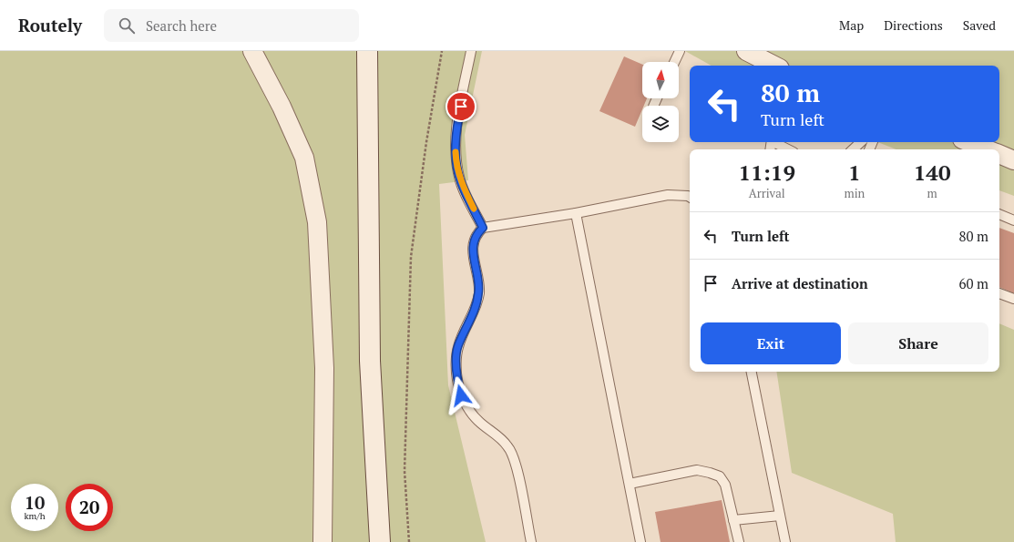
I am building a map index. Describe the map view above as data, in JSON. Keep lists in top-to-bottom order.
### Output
{
  "north": "top",
  "page": {
    "header": "Routely",
    "search": "Search here",
    "nav": ["Map", "Directions", "Saved"],
    "turn": ["80 m", "Turn left"],
    "eta": [
      "11:19",
      "Arrival",
      "1",
      "min",
      "140",
      "m"
    ],
    "list": [
      {
        "name": "Turn left",
        "value": "80 m"
      },
      {
        "name": "Arrive at destination",
        "value": "60 m"
      }
    ],
    "buttons": ["Exit", "Share"],
    "speed": "10 km/h",
    "limit": "20"
  }
}
